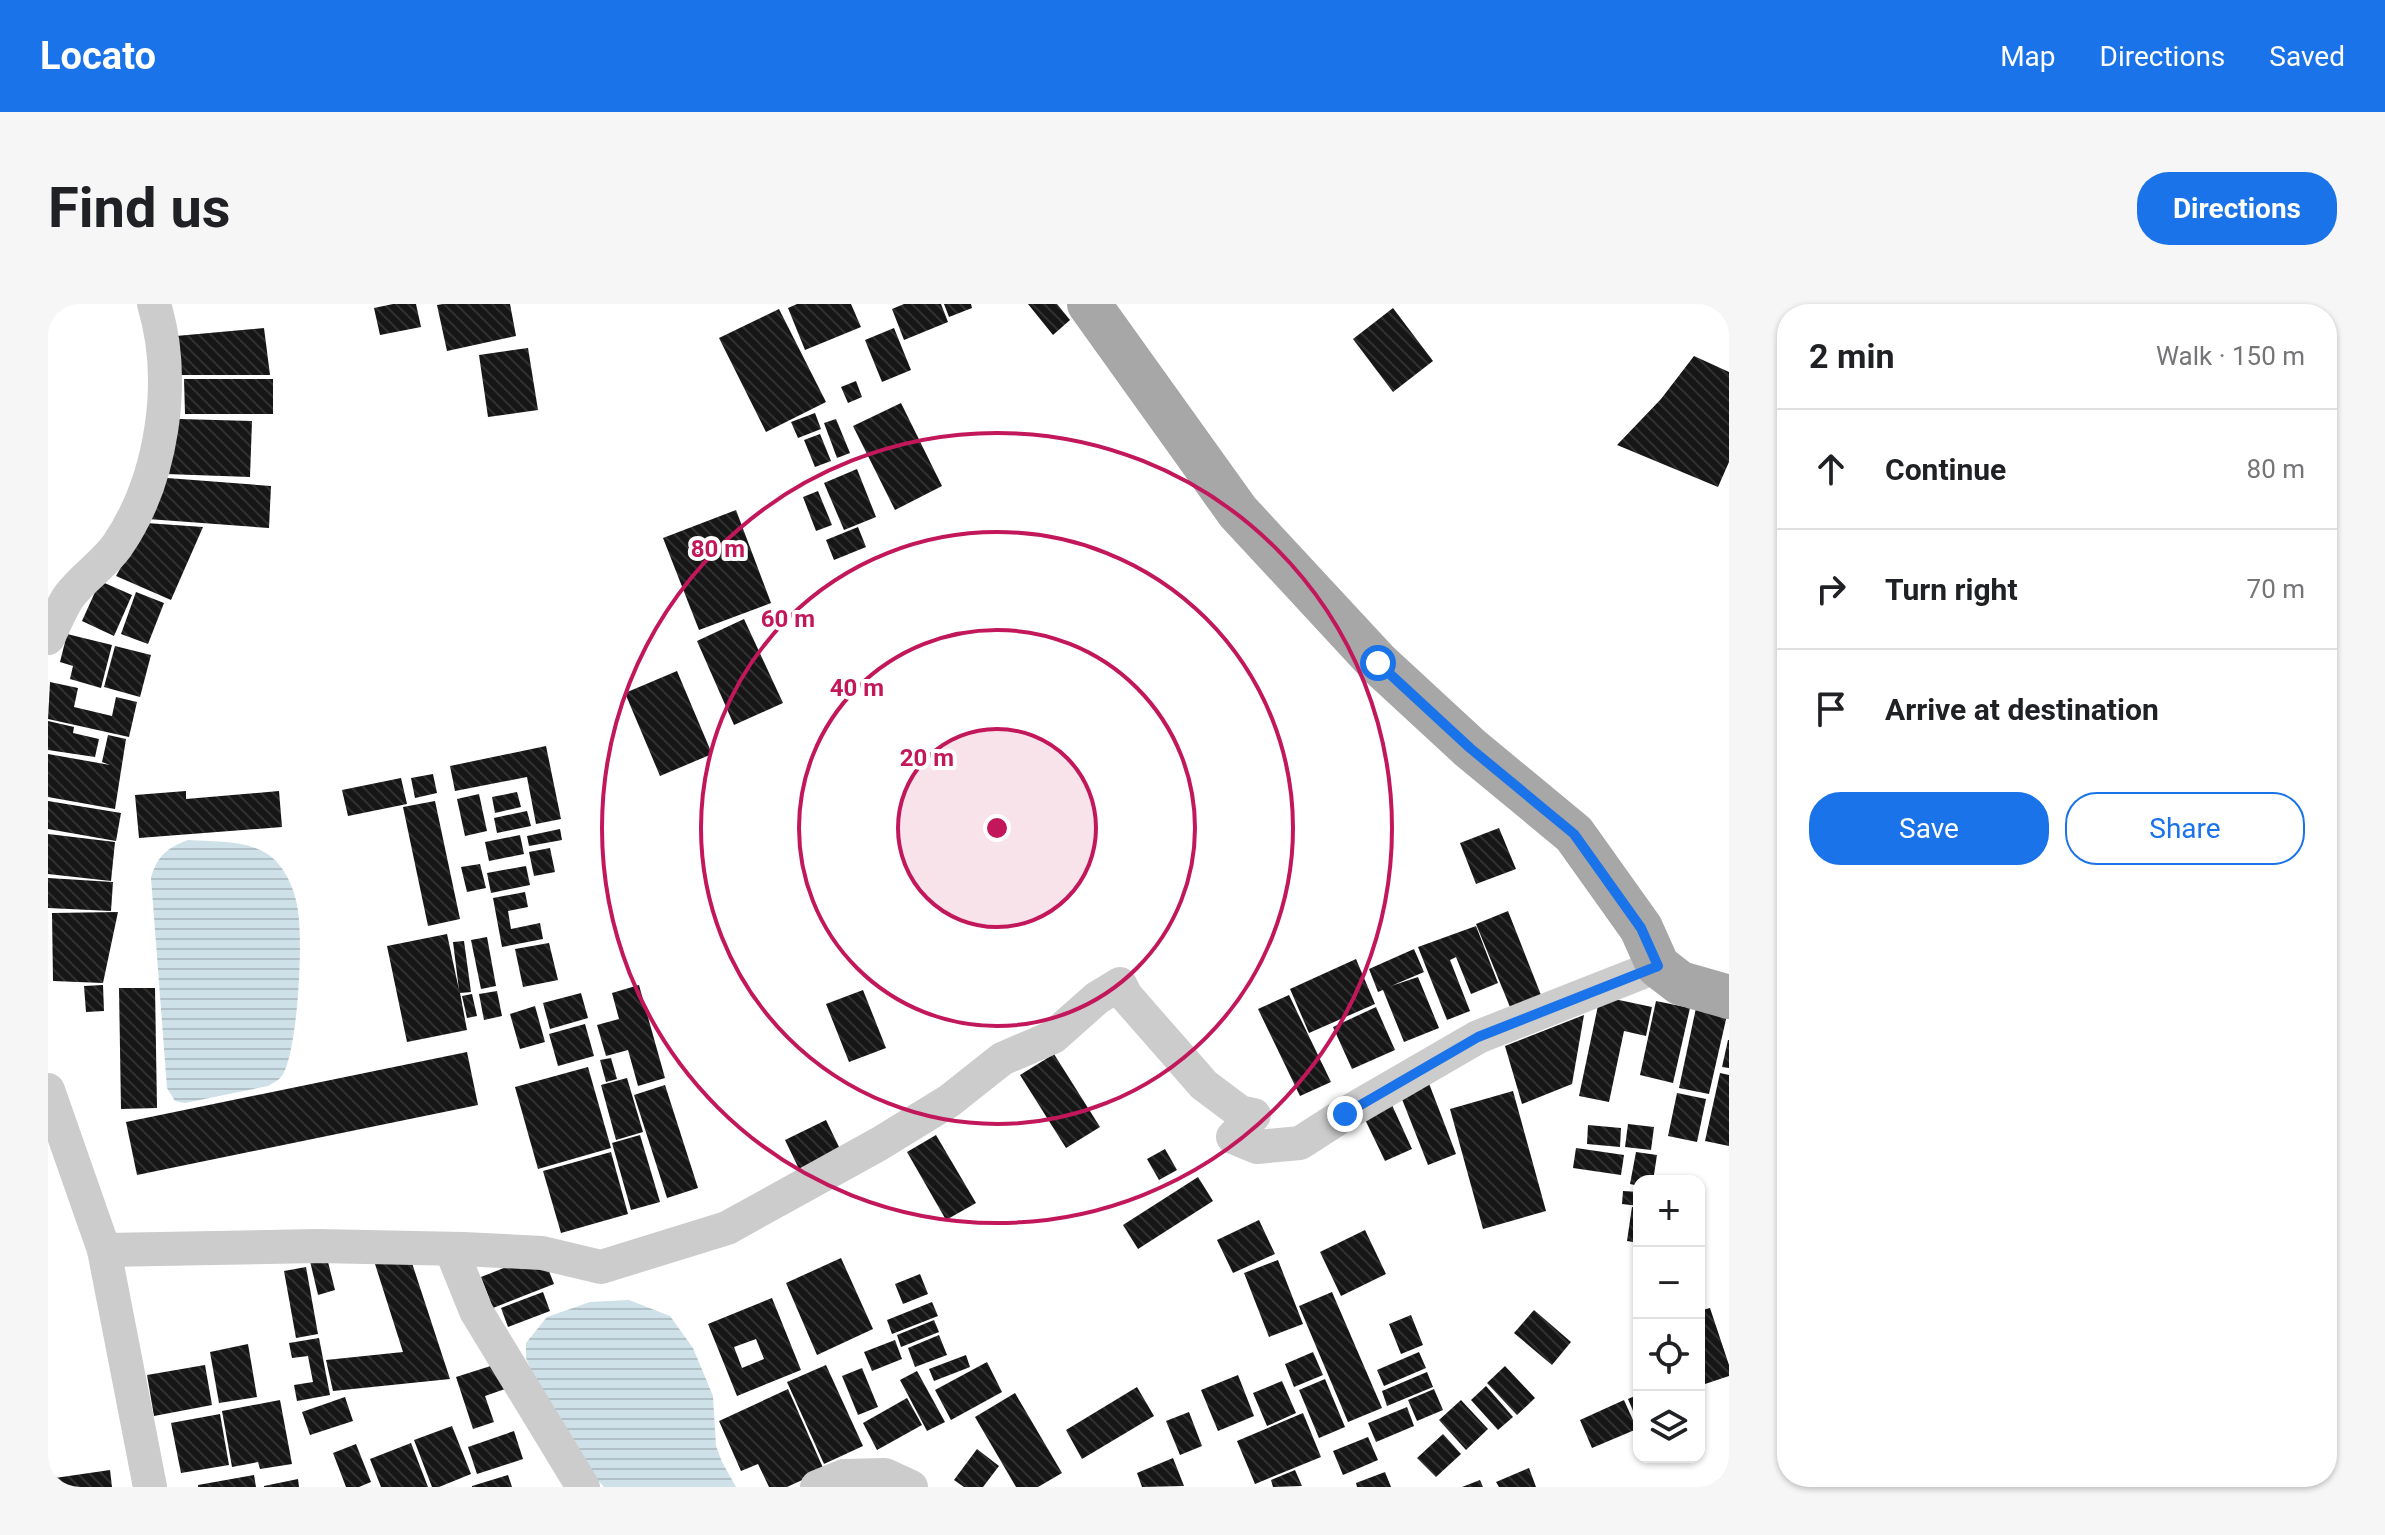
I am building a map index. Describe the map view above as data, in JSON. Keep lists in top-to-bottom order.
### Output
{
  "page": {
    "header": "Locato",
    "nav": ["Map", "Directions", "Saved"],
    "buttons": [
      "Directions",
      ["Save", "Share"]
    ],
    "title": "Find us",
    "heading": ["2 min", "Walk · 150 m"],
    "list": [
      ["Continue", "80 m"],
      ["Turn right", "70 m"],
      "Arrive at destination"
    ],
    "map_buttons": ["+", "−"]
  },
  "rings": [
    "80 m",
    "60 m",
    "40 m",
    "20 m"
  ]
}
